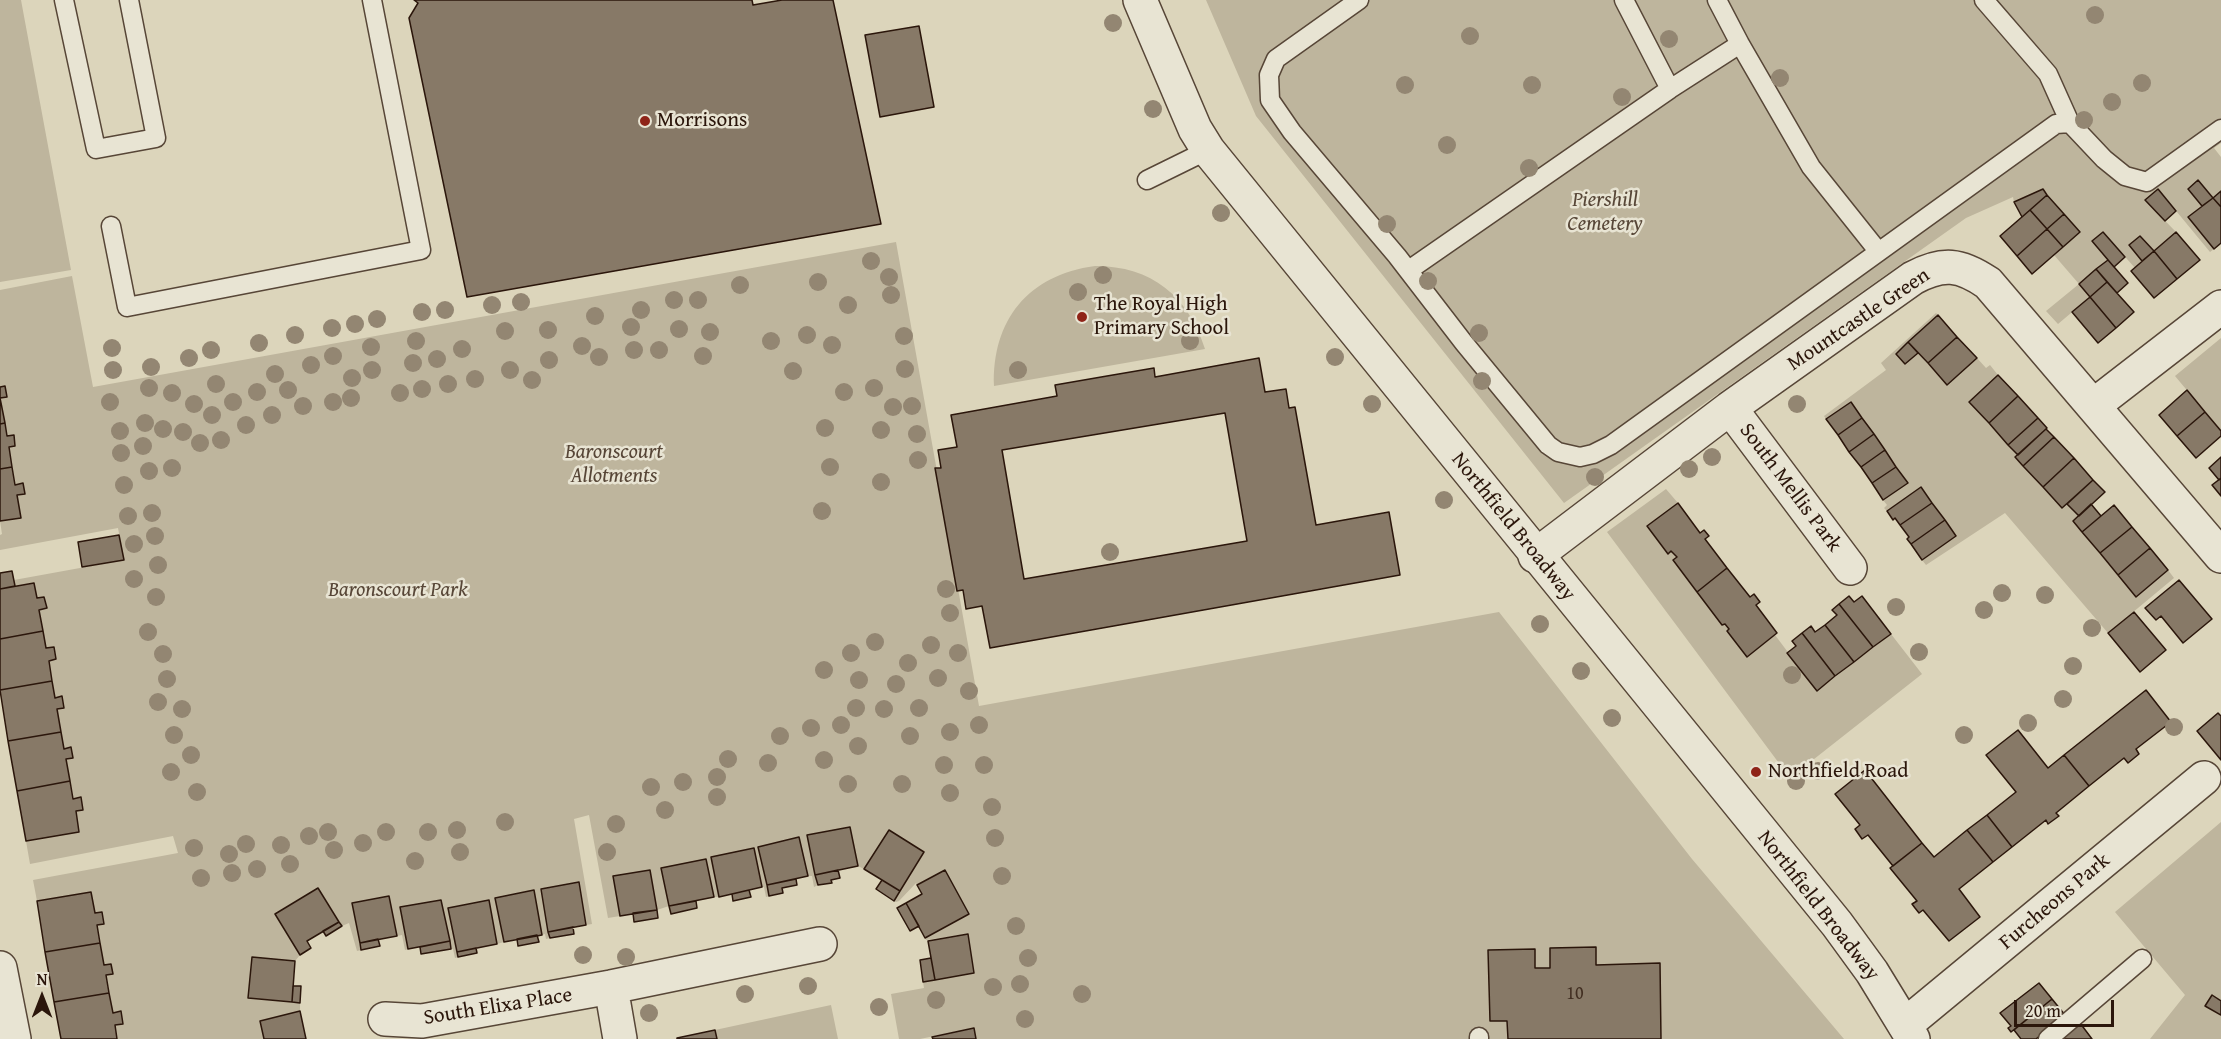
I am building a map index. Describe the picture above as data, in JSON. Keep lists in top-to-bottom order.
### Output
{
  "streets": {
    "street": [
      "Mountcastle Green",
      "South Mellis Park",
      "Northfield Broadway",
      "Furcheons Park",
      "South Elixa Place"
    ]
  },
  "crossings": [
    ["Mountcastle Green", "South Mellis Park"],
    ["Mountcastle Green", "Northfield Broadway"],
    ["Northfield Broadway", "Furcheons Park"]
  ],
  "parks": ["Piershill Cemetery", "Baronscourt Allotments", "Baronscourt Park"],
  "places": ["Morrisons", "The Royal High Primary School", "Northfield Road"],
  "house_numbers": ["10"],
  "scale_bar": "20 m",
  "north": "top"
}
